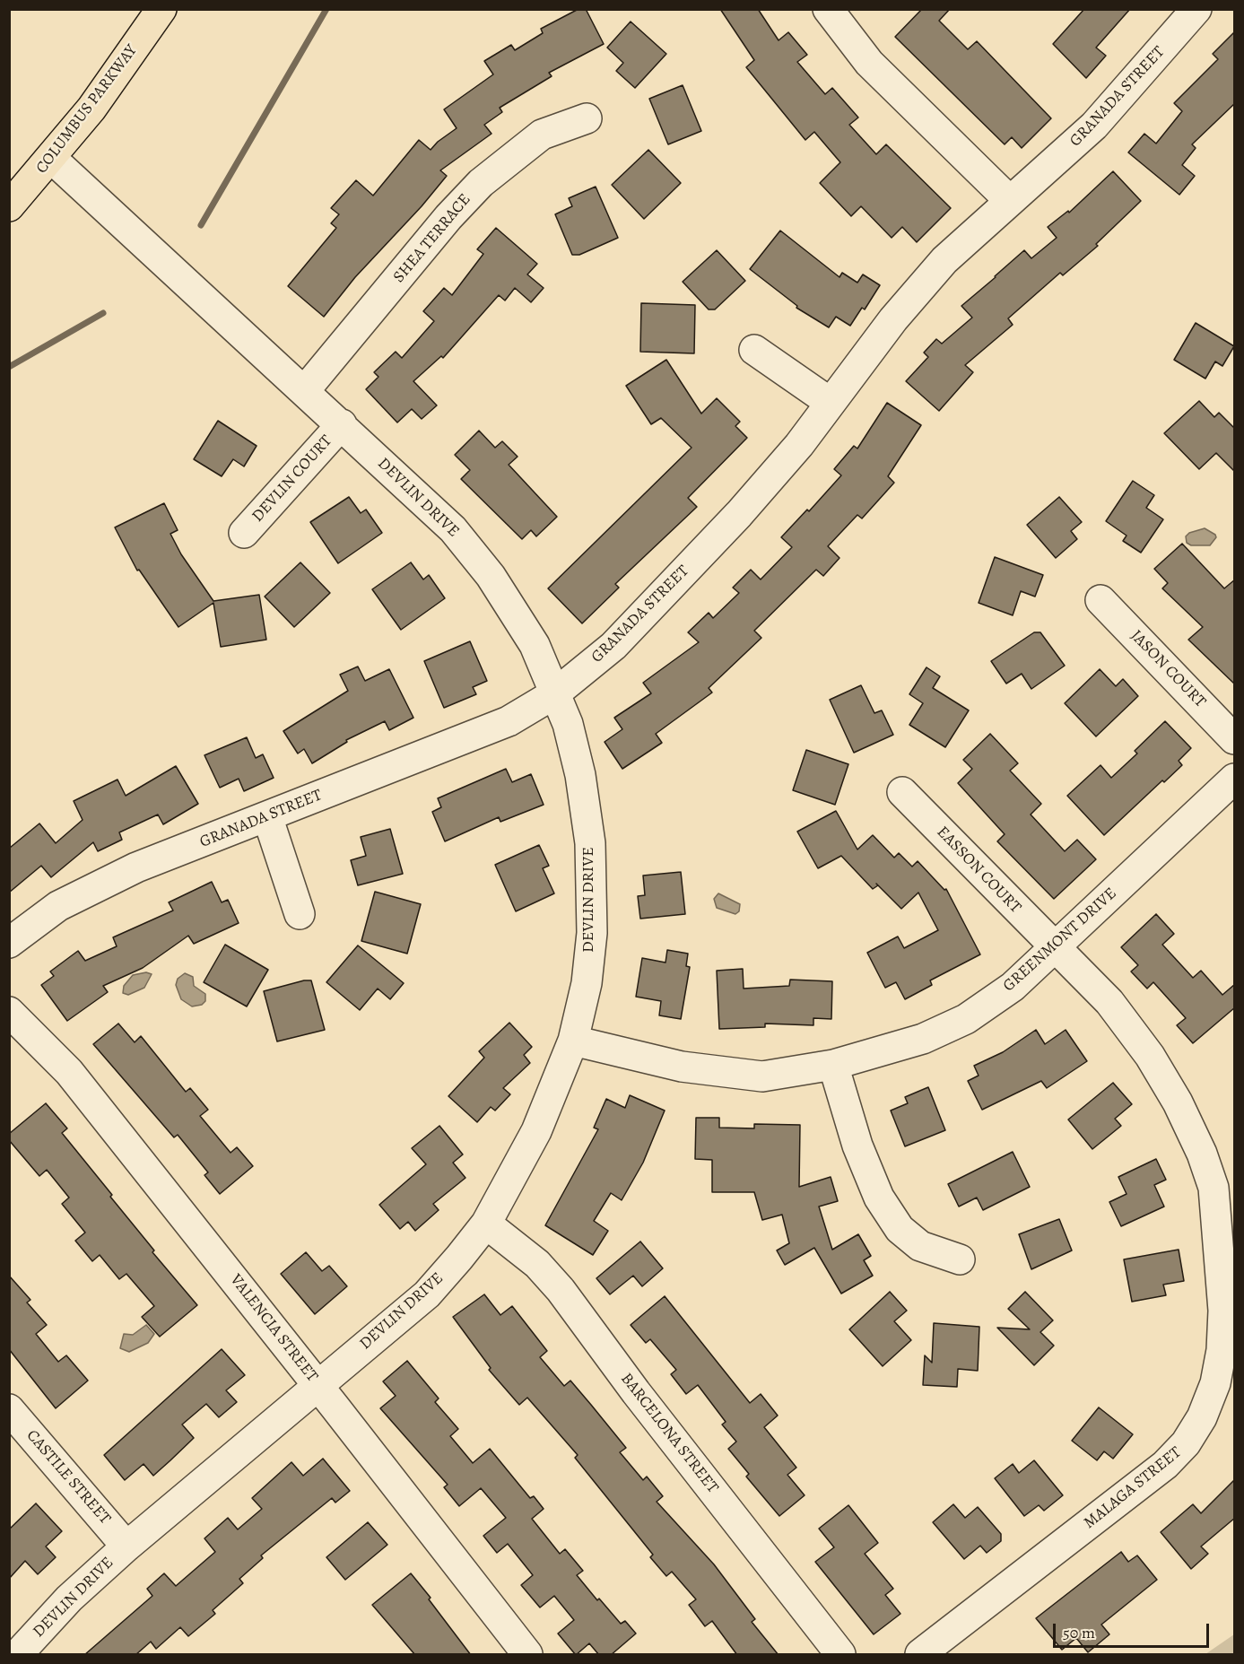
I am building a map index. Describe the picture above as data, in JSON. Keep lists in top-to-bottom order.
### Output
{
  "streets": {
    "main road": ["COLUMBUS PARKWAY"],
    "street": [
      "GRANADA STREET",
      "SHEA TERRACE",
      "DEVLIN COURT",
      "DEVLIN DRIVE",
      "JASON COURT",
      "EASSON COURT",
      "GREENMONT DRIVE",
      "VALENCIA STREET",
      "BARCELONA STREET",
      "CASTILE STREET",
      "MALAGA STREET"
    ]
  },
  "crossings": [
    ["GRANADA STREET", "DEVLIN DRIVE"],
    ["COLUMBUS PARKWAY", "DEVLIN DRIVE"],
    ["SHEA TERRACE", "DEVLIN DRIVE"],
    ["DEVLIN COURT", "DEVLIN DRIVE"],
    ["DEVLIN DRIVE", "GREENMONT DRIVE"],
    ["DEVLIN DRIVE", "VALENCIA STREET"],
    ["DEVLIN DRIVE", "BARCELONA STREET"],
    ["DEVLIN DRIVE", "CASTILE STREET"],
    ["EASSON COURT", "GREENMONT DRIVE"],
    ["EASSON COURT", "MALAGA STREET"],
    ["GREENMONT DRIVE", "MALAGA STREET"]
  ],
  "scale_bar": "50 m"
}
